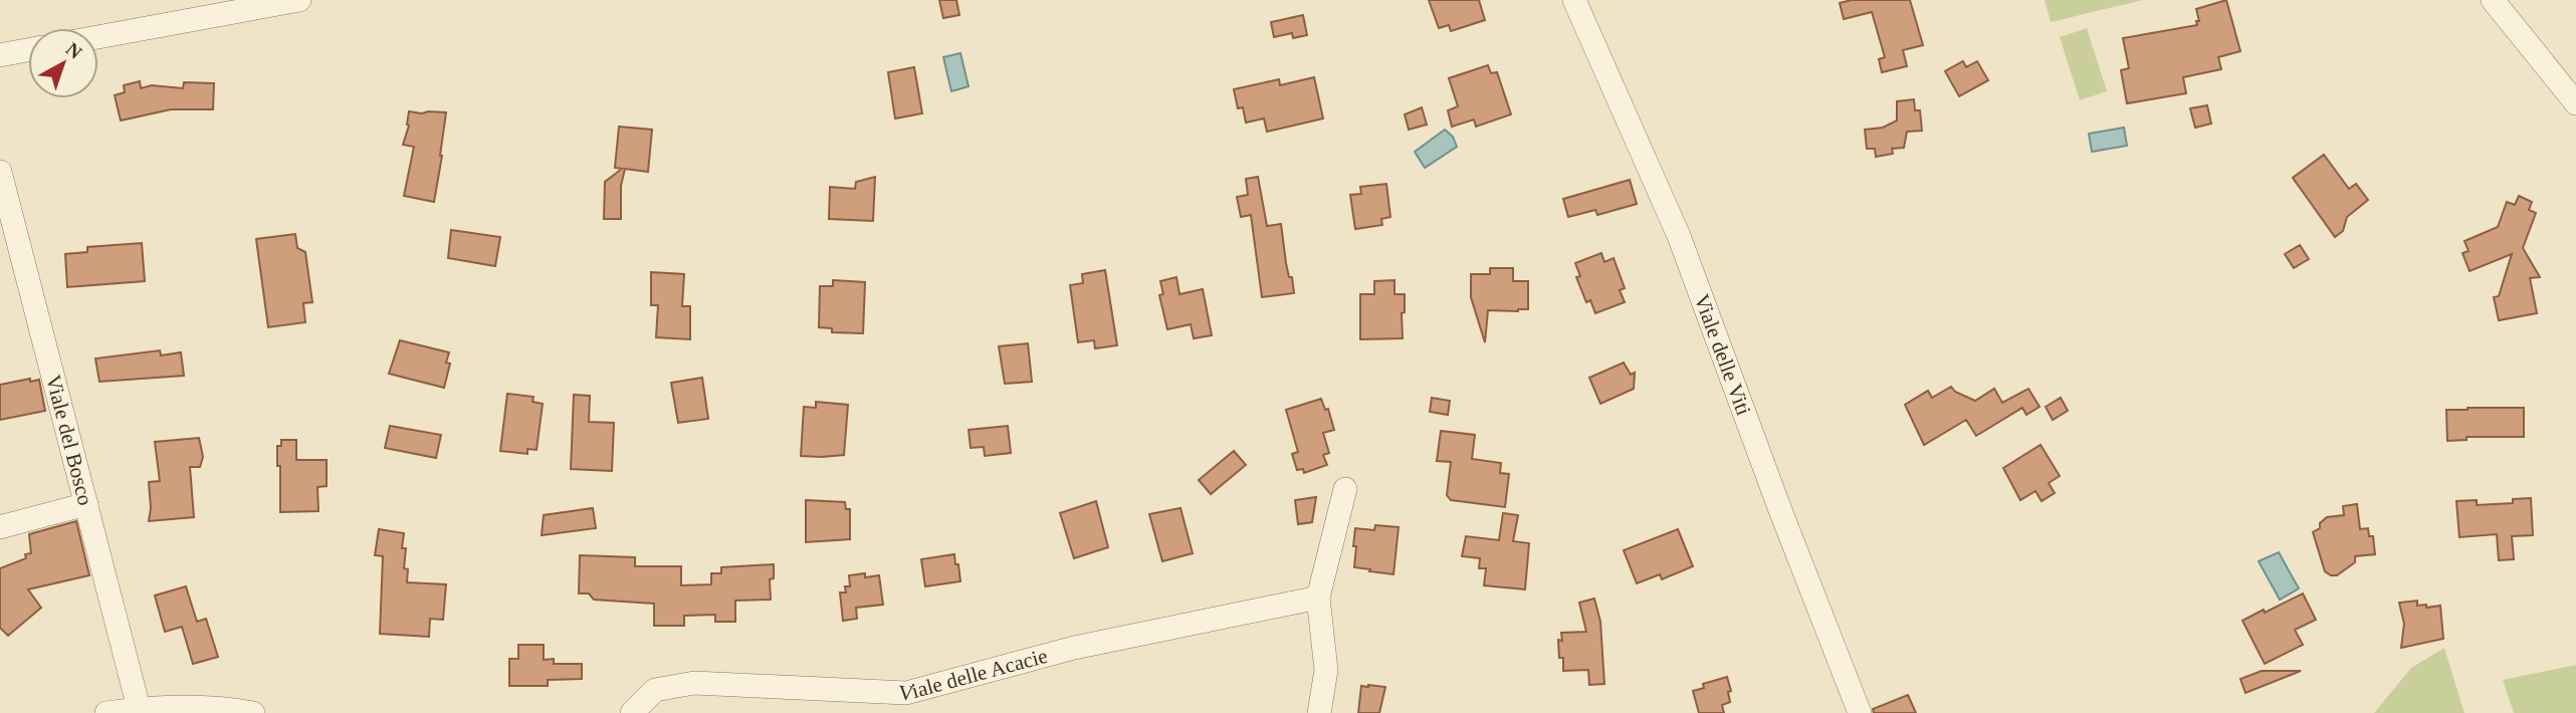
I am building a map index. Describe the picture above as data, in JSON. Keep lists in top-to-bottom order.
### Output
{
  "streets": {
    "street": ["Viale delle Viti", "Viale del Bosco", "Viale delle Acacie"]
  },
  "north": "top right"
}
